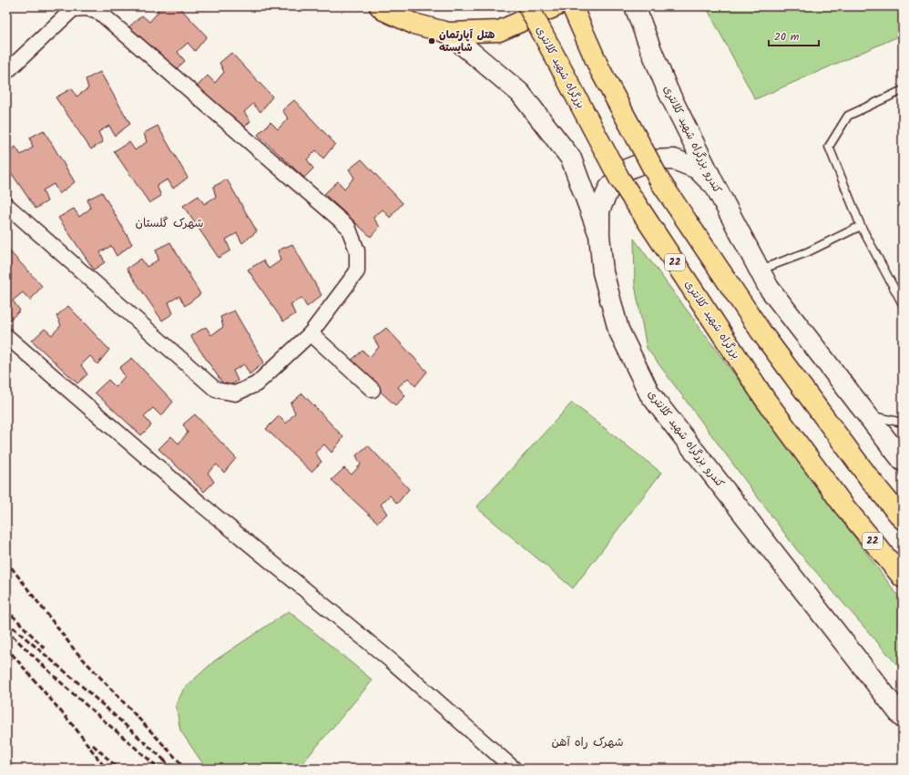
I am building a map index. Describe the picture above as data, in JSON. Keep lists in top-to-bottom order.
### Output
{
  "streets": {
    "highway": ["بزرگراه شهید کلانتری", "22"],
    "main road": ["کندرو بزرگراه شهید کلانتری"]
  },
  "districts": ["شهرک گلستان", "شهرک راه آهن"],
  "places": ["هتل آپارتمان شایسته"],
  "scale_bar": "20 m"
}
